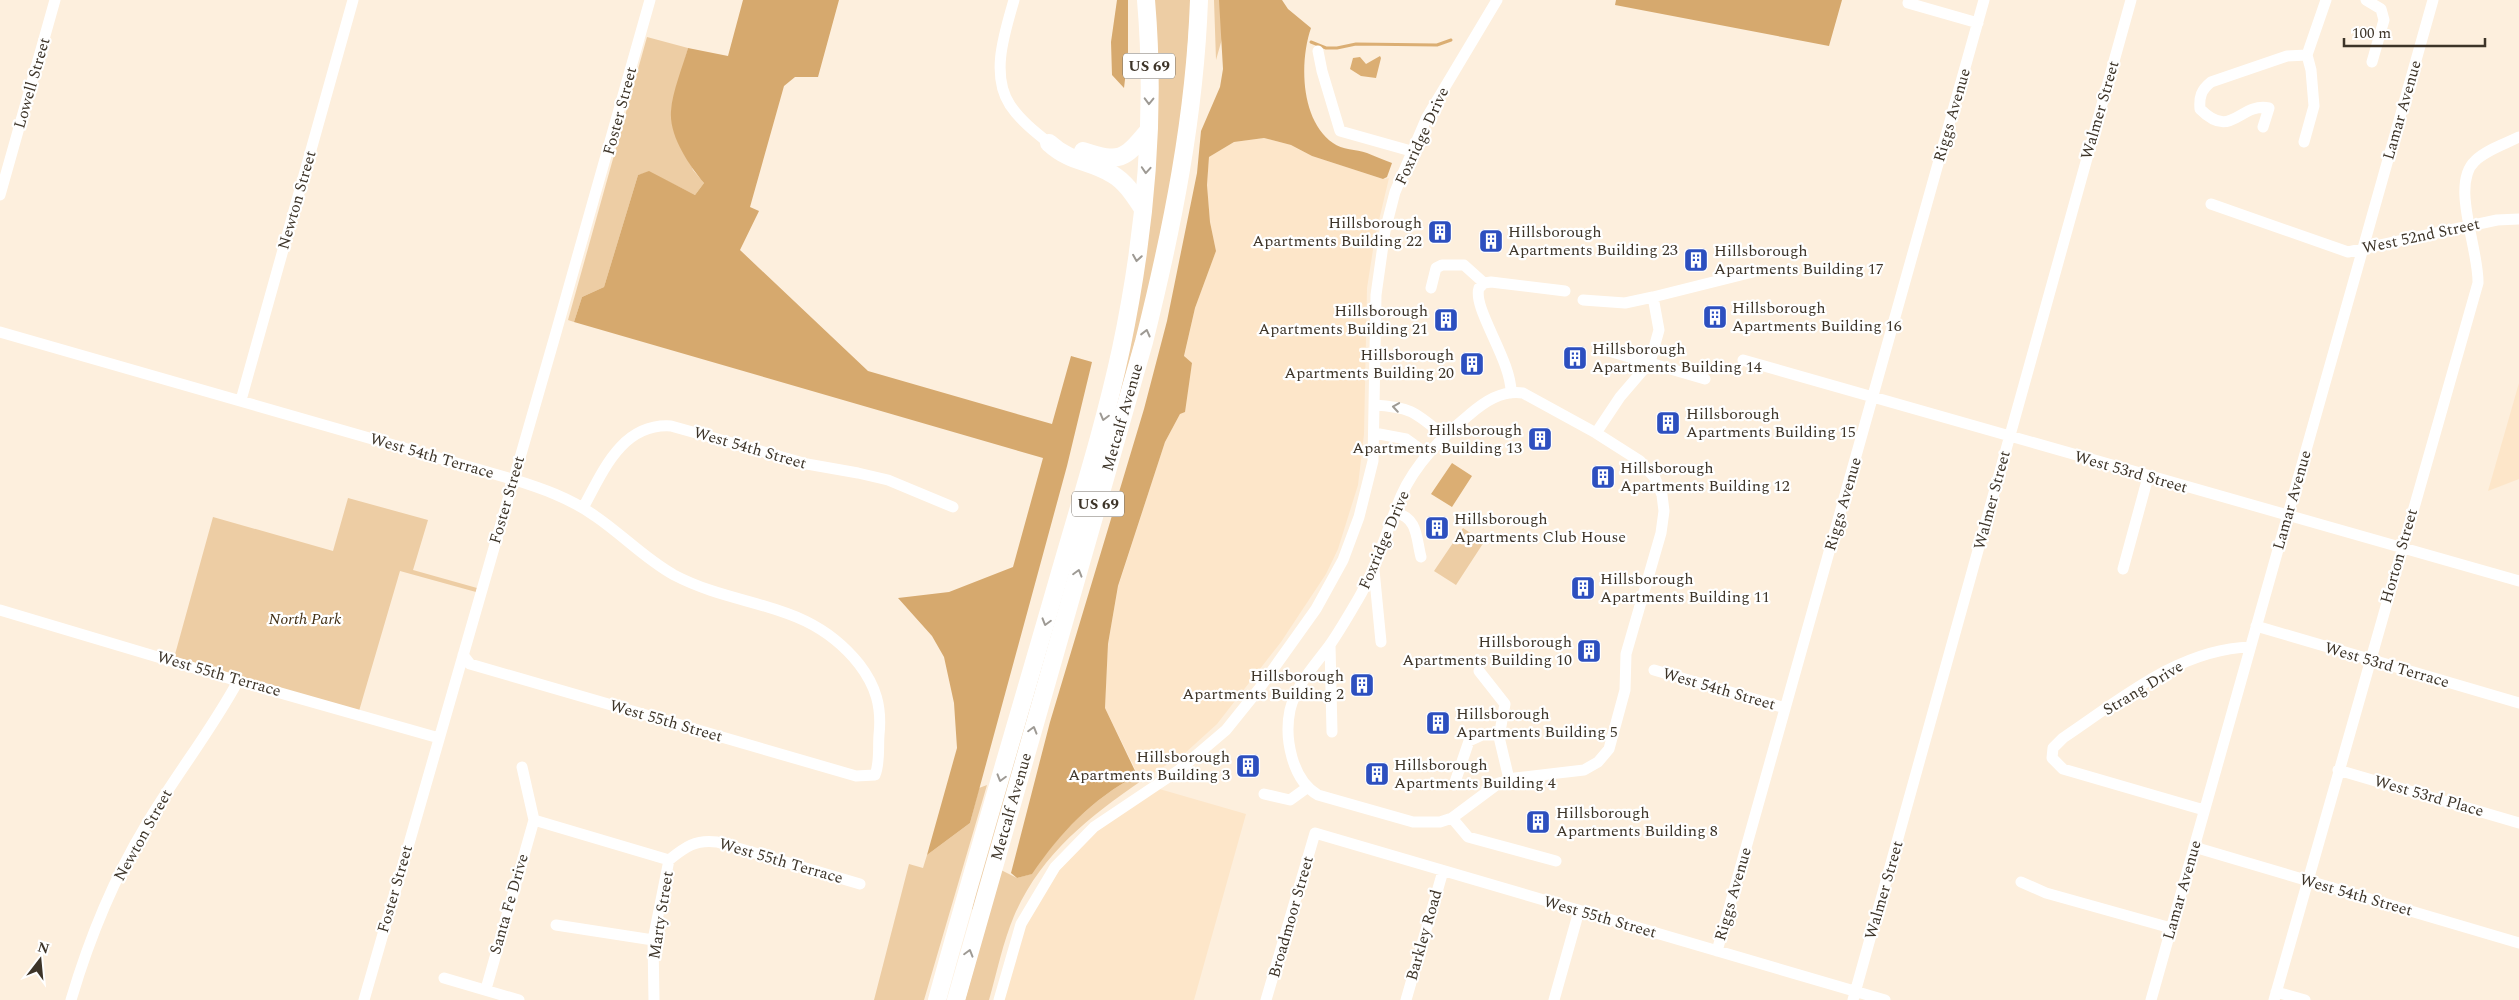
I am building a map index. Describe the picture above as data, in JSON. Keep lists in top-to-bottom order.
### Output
{
  "streets": {
    "highway": ["US 69", "Metcalf Avenue"],
    "street": [
      "Lowell Street",
      "Walmer Street",
      "Lamar Avenue",
      "Foster Street",
      "Riggs Avenue",
      "Foxridge Drive",
      "Newton Street",
      "West 52nd Street",
      "West 54th Street",
      "West 54th Terrace",
      "West 53rd Street",
      "Horton Street",
      "West 53rd Terrace",
      "West 55th Terrace",
      "Strang Drive",
      "West 55th Street",
      "West 53rd Place",
      "Santa Fe Drive",
      "Marty Street",
      "Broadmoor Street",
      "Barkley Road"
    ]
  },
  "crossings": [
    ["Walmer Street", "West 53rd Street"],
    ["Walmer Street", "West 55th Street"],
    ["Lamar Avenue", "West 52nd Street"],
    ["Lamar Avenue", "West 54th Street"],
    ["Lamar Avenue", "West 53rd Street"],
    ["Lamar Avenue", "West 53rd Terrace"],
    ["Lamar Avenue", "Strang Drive"],
    ["Foster Street", "West 54th Terrace"],
    ["Foster Street", "West 55th Terrace"],
    ["Foster Street", "West 55th Street"],
    ["Riggs Avenue", "West 54th Street"],
    ["Riggs Avenue", "West 53rd Street"],
    ["Riggs Avenue", "West 55th Street"],
    ["Newton Street", "West 54th Terrace"],
    ["Newton Street", "West 55th Terrace"],
    ["West 52nd Street", "Horton Street"],
    ["West 54th Street", "West 54th Terrace"],
    ["West 54th Street", "Horton Street"],
    ["West 54th Terrace", "West 55th Street"],
    ["West 53rd Street", "Horton Street"],
    ["Horton Street", "West 53rd Terrace"],
    ["Horton Street", "West 53rd Place"],
    ["West 55th Terrace", "Marty Street"],
    ["West 55th Street", "Broadmoor Street"],
    ["West 55th Street", "Barkley Road"]
  ],
  "parks": ["North Park"],
  "places": {
    "building": [
      "Hillsborough Apartments Building 22",
      "Hillsborough Apartments Building 23",
      "Hillsborough Apartments Building 17",
      "Hillsborough Apartments Building 16",
      "Hillsborough Apartments Building 21",
      "Hillsborough Apartments Building 14",
      "Hillsborough Apartments Building 20",
      "Hillsborough Apartments Building 15",
      "Hillsborough Apartments Building 13",
      "Hillsborough Apartments Building 12",
      "Hillsborough Apartments Club House",
      "Hillsborough Apartments Building 11",
      "Hillsborough Apartments Building 10",
      "Hillsborough Apartments Building 2",
      "Hillsborough Apartments Building 5",
      "Hillsborough Apartments Building 3",
      "Hillsborough Apartments Building 4",
      "Hillsborough Apartments Building 8"
    ]
  },
  "scale_bar": "100 m",
  "north": "top"
}
